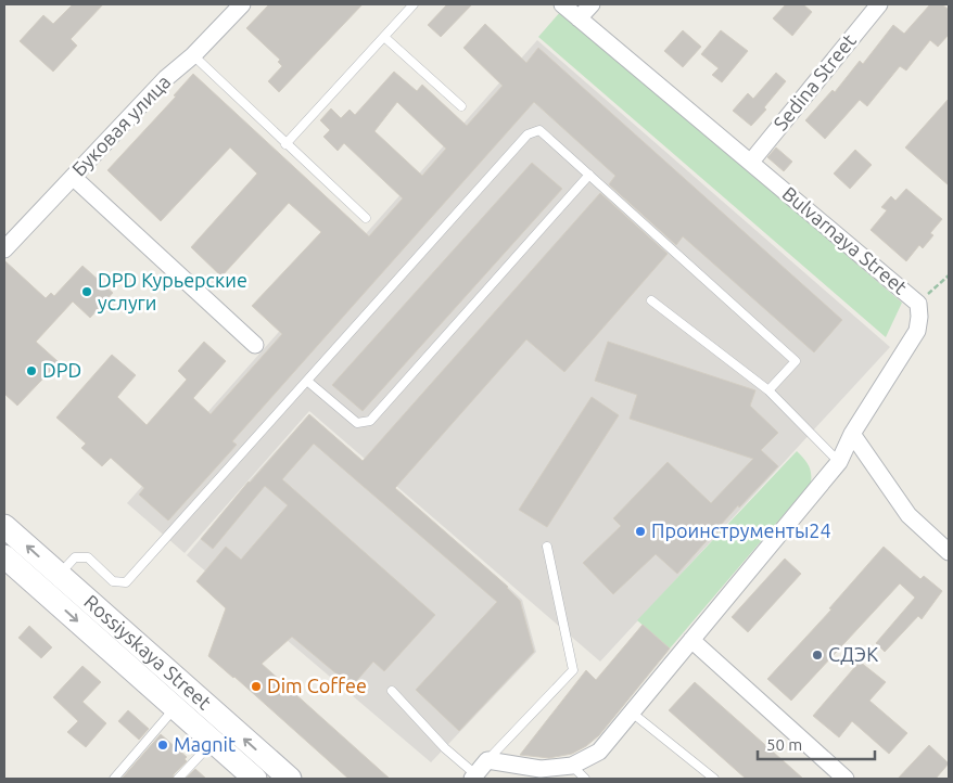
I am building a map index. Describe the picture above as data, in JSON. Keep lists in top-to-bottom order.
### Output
{
  "streets": {
    "main road": ["Rossiyskaya Street"],
    "street": ["Sedina Street", "Буковая улица", "Bulvarnaya Street"]
  },
  "crossings": [
    ["Sedina Street", "Bulvarnaya Street"]
  ],
  "places": [
    "DPD Курьерские услуги",
    "DPD",
    "Проинструменты24",
    "СДЭК",
    "Dim Coffee",
    "Magnit"
  ],
  "scale_bar": "50 m"
}
